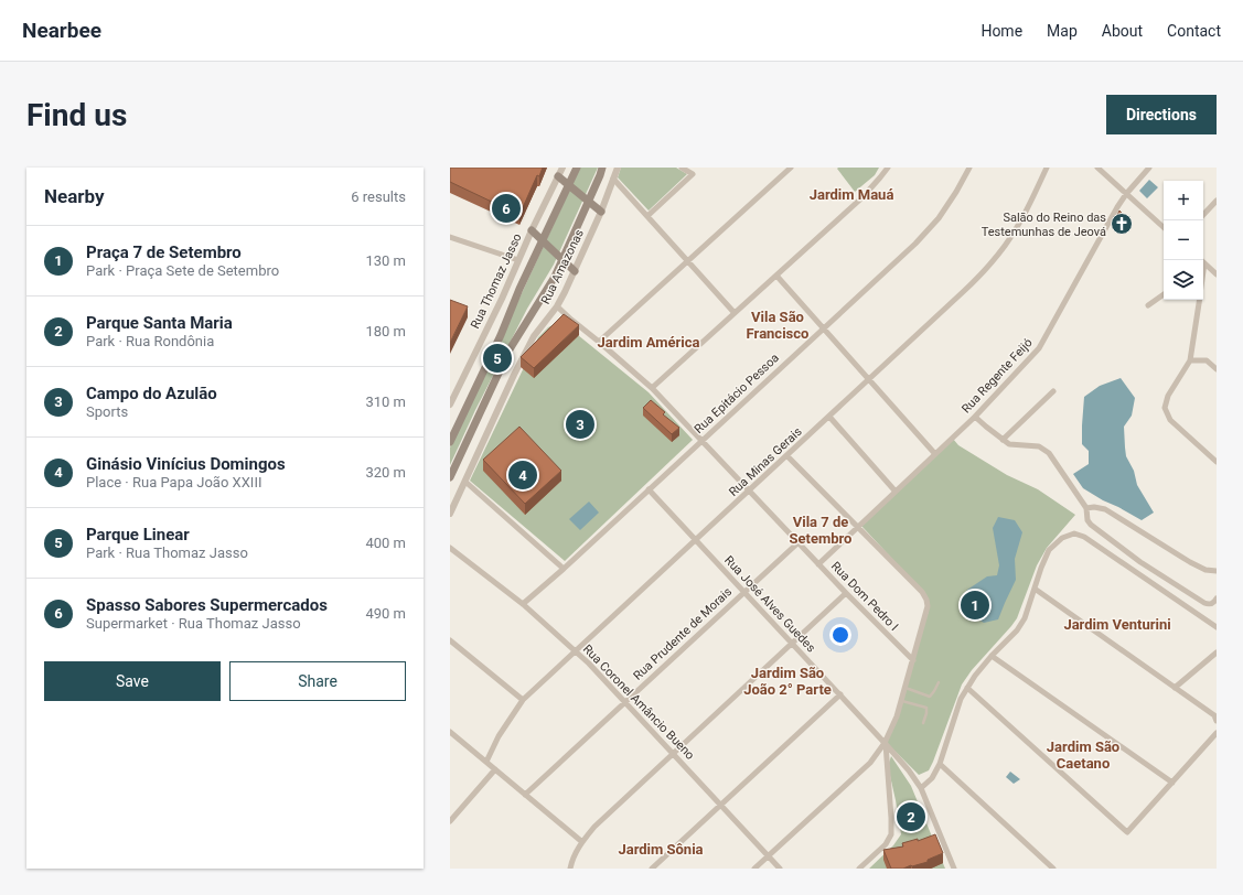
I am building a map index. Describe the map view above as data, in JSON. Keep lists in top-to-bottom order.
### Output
{
  "streets": {
    "street": [
      "Rua Amazonas",
      "Rua Thomaz Jasso",
      "Rua Regente Feijó",
      "Rua Epitácio Pessoa",
      "Rua Minas Gerais",
      "Rua Dom Pedro I",
      "Rua José Alves Guedes",
      "Rua Prudente de Morais",
      "Rua Coronel Amâncio Bueno"
    ]
  },
  "crossings": [
    ["Rua Amazonas", "Rua Dom Pedro I"],
    ["Rua Regente Feijó", "Rua Dom Pedro I"],
    ["Rua Epitácio Pessoa", "Rua Dom Pedro I"],
    ["Rua Epitácio Pessoa", "Rua José Alves Guedes"],
    ["Rua Epitácio Pessoa", "Rua Coronel Amâncio Bueno"],
    ["Rua Minas Gerais", "Rua Dom Pedro I"],
    ["Rua Minas Gerais", "Rua José Alves Guedes"],
    ["Rua Minas Gerais", "Rua Coronel Amâncio Bueno"],
    ["Rua Dom Pedro I", "Rua Prudente de Morais"],
    ["Rua José Alves Guedes", "Rua Prudente de Morais"],
    ["Rua Prudente de Morais", "Rua Coronel Amâncio Bueno"]
  ],
  "districts": [
    "Jardim Mauá",
    "Vila São Francisco",
    "Jardim América",
    "Vila 7 de Setembro",
    "Jardim Venturini",
    "Jardim São João 2° Parte",
    "Jardim São Caetano",
    "Jardim Sônia"
  ],
  "places": {
    "church": ["Salão do Reino das Testemunhas de Jeová"]
  },
  "page": {
    "header": "Nearbee",
    "nav": [
      "Home",
      "Map",
      "About",
      "Contact"
    ],
    "buttons": [
      "Directions",
      ["Save", "Share"]
    ],
    "title": "Find us",
    "heading": ["Nearby", "6 results"],
    "map_buttons": ["+", "−"],
    "pins": [
      "6",
      "5",
      "3",
      "4",
      "1",
      "2"
    ],
    "list": [
      {
        "mark": "1",
        "name": "Praça 7 de Setembro",
        "note": "Park · Praça Sete de Setembro",
        "value": "130 m"
      },
      {
        "mark": "2",
        "name": "Parque Santa Maria",
        "note": "Park · Rua Rondônia",
        "value": "180 m"
      },
      {
        "mark": "3",
        "name": "Campo do Azulão",
        "note": "Sports",
        "value": "310 m"
      },
      {
        "mark": "4",
        "name": "Ginásio Vinícius Domingos",
        "note": "Place · Rua Papa João XXIII",
        "value": "320 m"
      },
      {
        "mark": "5",
        "name": "Parque Linear",
        "note": "Park · Rua Thomaz Jasso",
        "value": "400 m"
      },
      {
        "mark": "6",
        "name": "Spasso Sabores Supermercados",
        "note": "Supermarket · Rua Thomaz Jasso",
        "value": "490 m"
      }
    ]
  }
}
